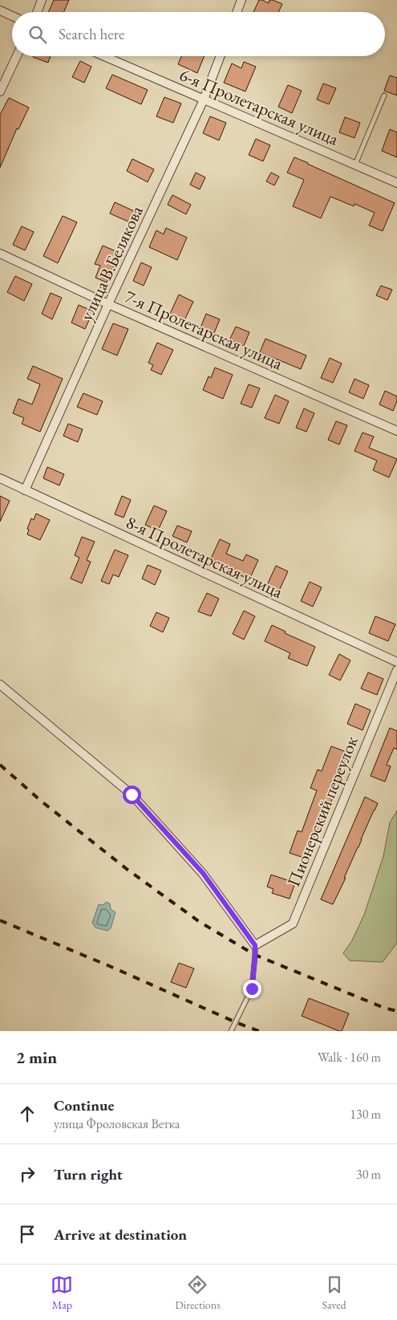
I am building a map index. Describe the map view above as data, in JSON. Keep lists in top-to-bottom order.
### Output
{
  "streets": {
    "street": [
      "6-я Пролетарская улица",
      "улица В.Белякова",
      "7-я Пролетарская улица",
      "8-я Пролетарская улица",
      "Пионерский переулок"
    ]
  },
  "crossings": [
    ["6-я Пролетарская улица", "улица В.Белякова"],
    ["улица В.Белякова", "7-я Пролетарская улица"],
    ["улица В.Белякова", "8-я Пролетарская улица"]
  ],
  "page": {
    "search": "Search here",
    "heading": ["2 min", "Walk · 160 m"],
    "list": [
      ["Continue", "улица Фроловская Ветка", "130 m"],
      ["Turn right", "30 m"],
      "Arrive at destination"
    ],
    "nav": ["Map", "Directions", "Saved"]
  }
}
